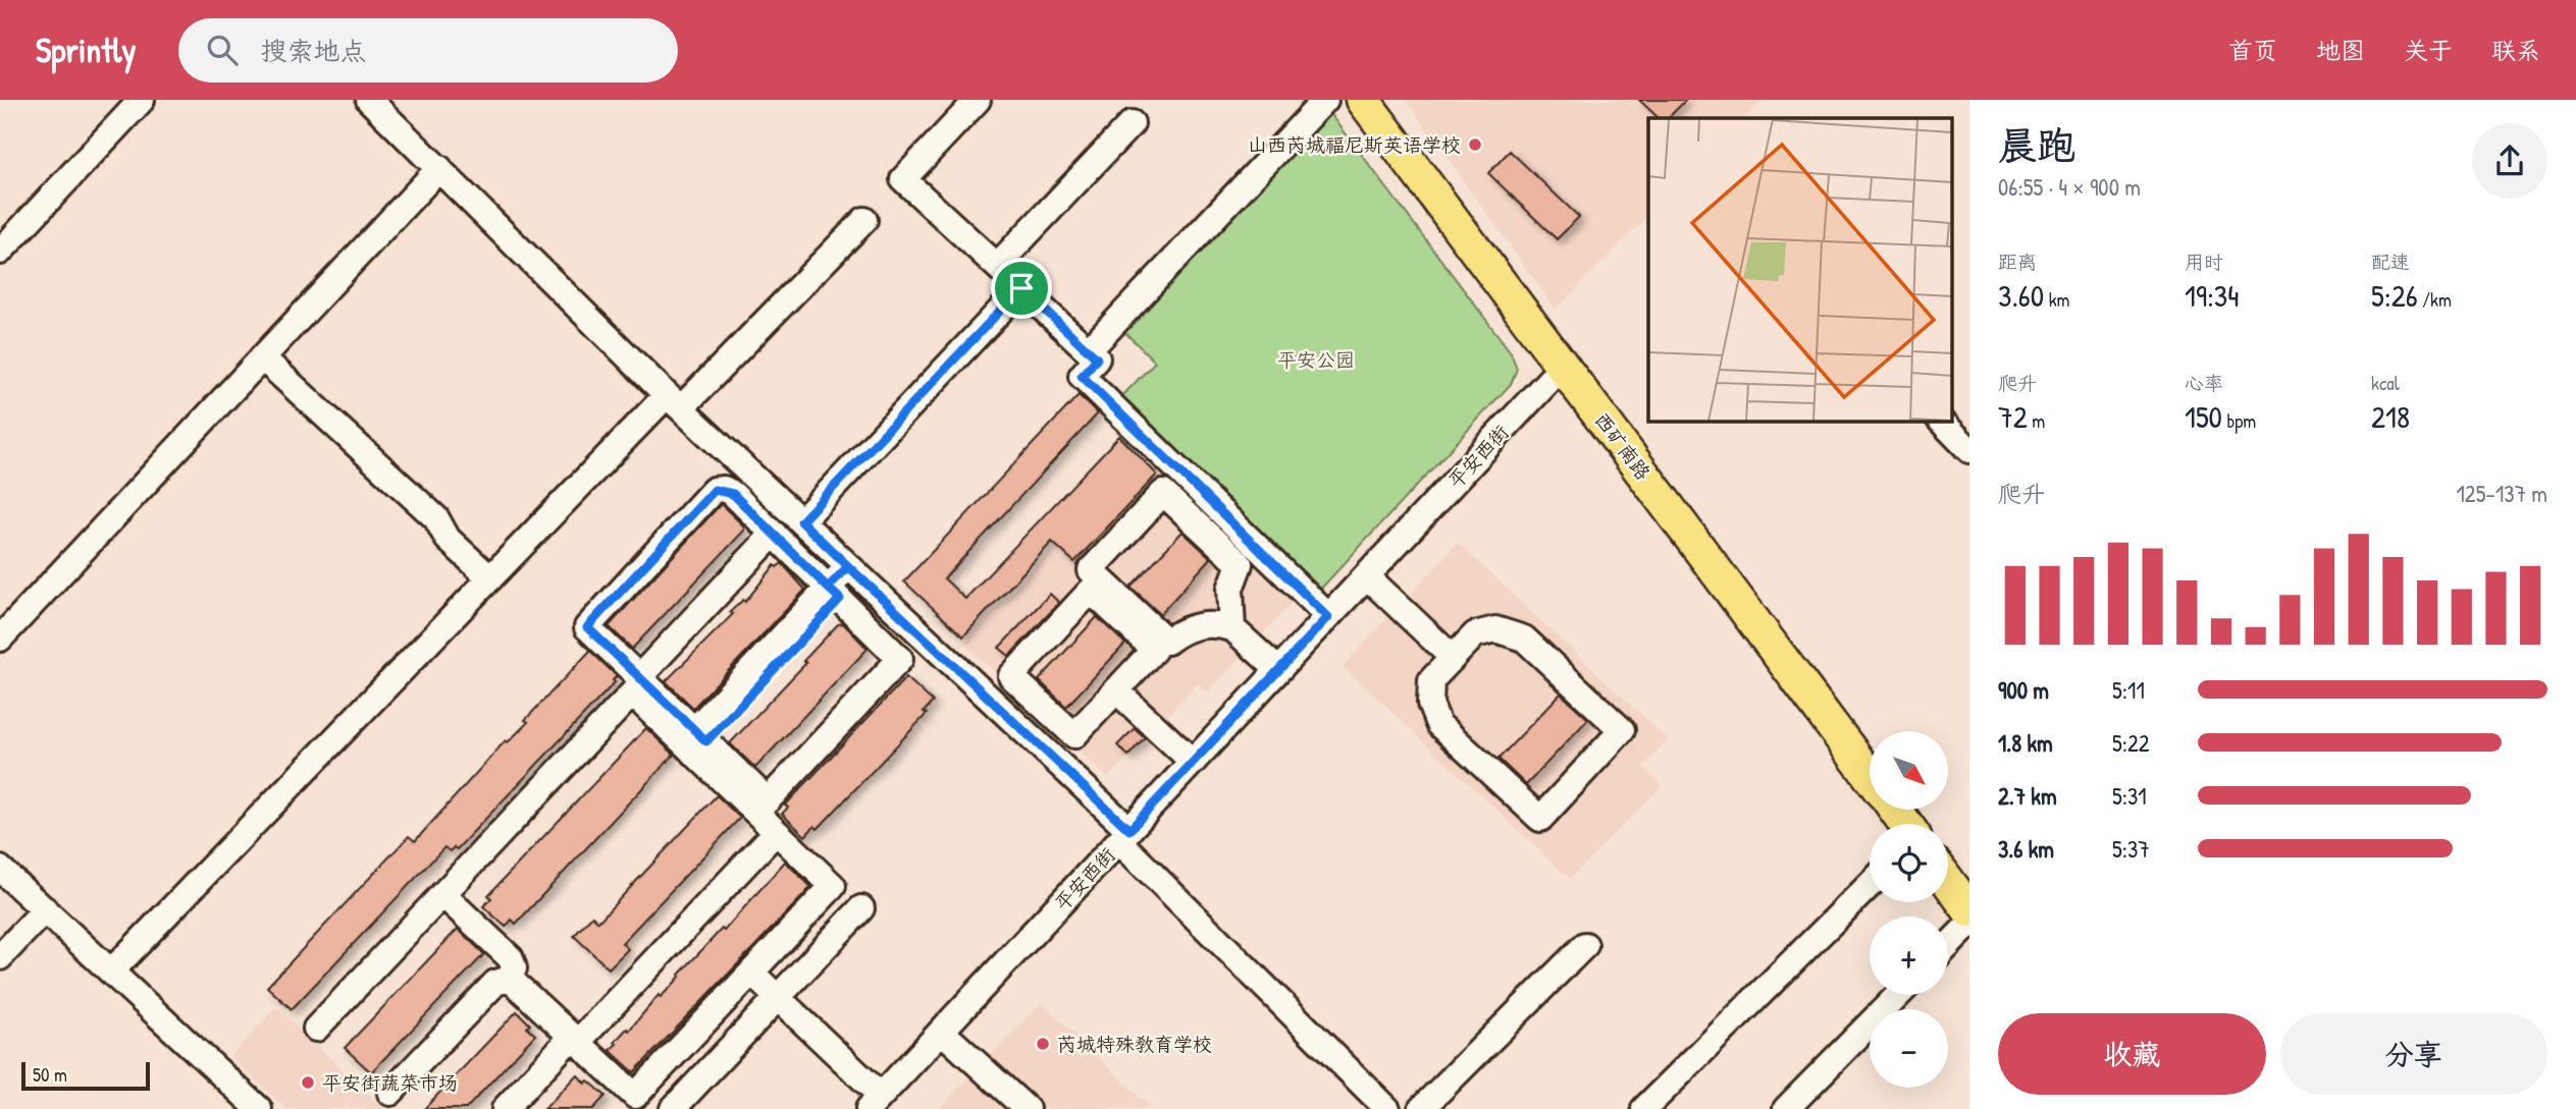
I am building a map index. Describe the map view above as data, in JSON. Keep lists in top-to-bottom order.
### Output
{
  "streets": {
    "main road": ["西矿南路"],
    "street": ["平安西街"]
  },
  "crossings": [
    ["西矿南路", "平安西街"]
  ],
  "parks": ["平安公园"],
  "places": ["山西芮城福尼斯英语学校", "芮城特殊教育学校", "平安街蔬菜市场"],
  "scale_bar": "50 m",
  "north": "bottom right",
  "page": {
    "header": "Sprintly",
    "search": "搜索地点",
    "nav": [
      "首页",
      "地图",
      "关于",
      "联系"
    ],
    "heading": ["晨跑", "06:55 · 4 × 900 m"],
    "stats": [
      ["距离", "3.60 km"],
      ["用时", "19:34"],
      ["配速", "5:26 /km"],
      ["爬升", "72 m"],
      ["心率", "150 bpm"],
      ["kcal", "218"]
    ],
    "chart": ["爬升", "125–137 m"],
    "list": [
      {
        "name": "900 m",
        "note": "5:11"
      },
      {
        "name": "1.8 km",
        "note": "5:22"
      },
      {
        "name": "2.7 km",
        "note": "5:31"
      },
      {
        "name": "3.6 km",
        "note": "5:37"
      }
    ],
    "map_buttons": ["+", "−"],
    "buttons": ["收藏", "分享"],
    "scale": "50 m"
  }
}
